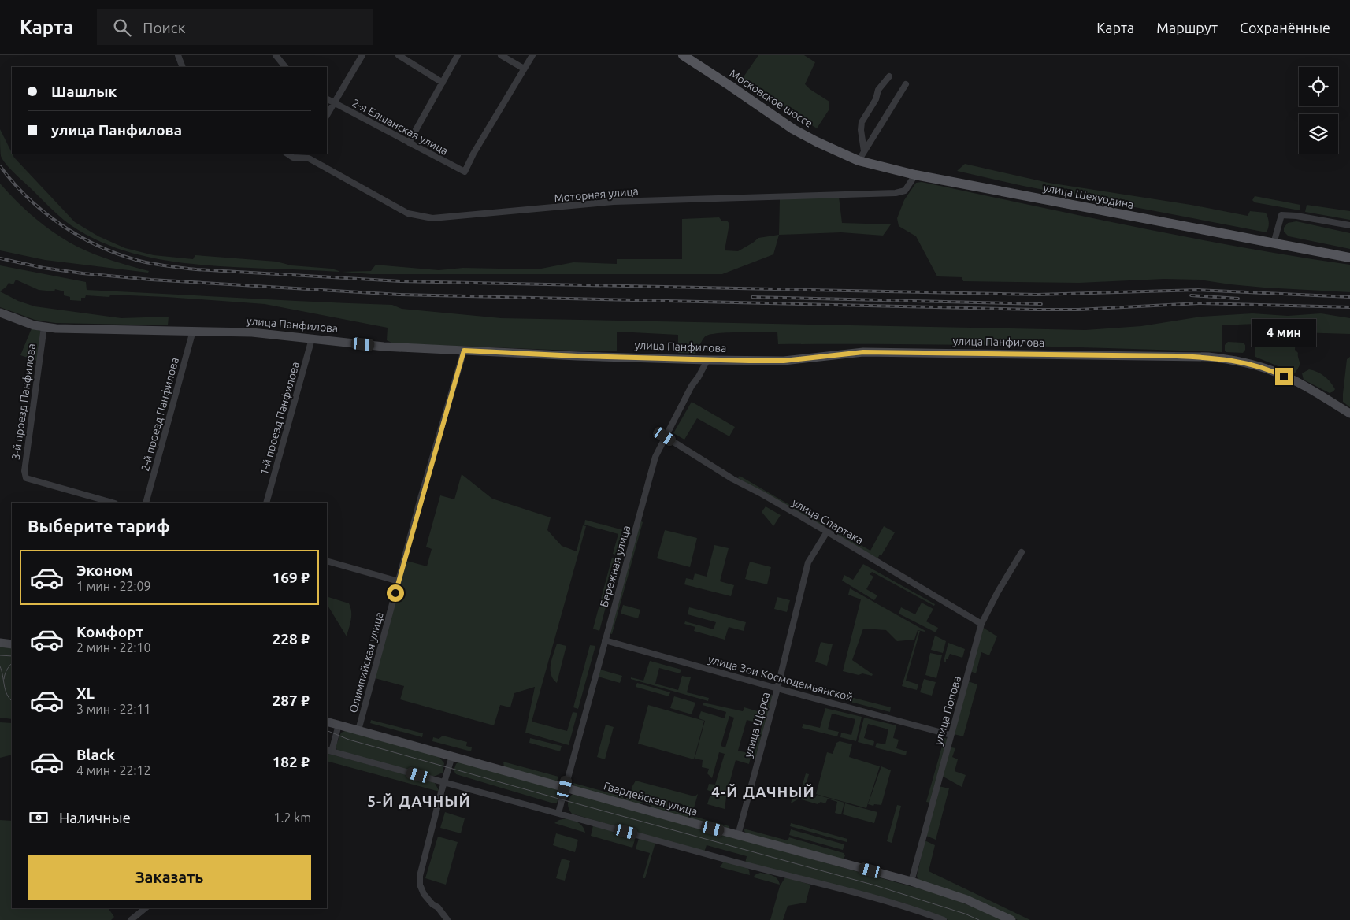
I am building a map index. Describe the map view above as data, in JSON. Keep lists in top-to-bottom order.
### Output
{
  "streets": {
    "main road": [
      "Московское шоссе",
      "улица Шехурдина",
      "улица Панфилова",
      "Гвардейская улица"
    ],
    "street": [
      "2-я Елшанская улица",
      "Моторная улица",
      "3-й проезд Панфилова",
      "2-й проезд Панфилова",
      "1-й проезд Панфилова",
      "улица Спартака",
      "Бережная улица",
      "Олимпийская улица",
      "улица Зои Космодемьянской",
      "улица Попова",
      "улица Щорса"
    ]
  },
  "crossings": [
    ["Московское шоссе", "улица Шехурдина"],
    ["Моторная улица", "улица Шехурдина"],
    ["улица Панфилова", "3-й проезд Панфилова"],
    ["улица Панфилова", "2-й проезд Панфилова"],
    ["улица Панфилова", "1-й проезд Панфилова"],
    ["улица Панфилова", "Бережная улица"],
    ["улица Панфилова", "Олимпийская улица"],
    ["улица Спартака", "Бережная улица"],
    ["улица Спартака", "улица Попова"],
    ["улица Спартака", "улица Щорса"],
    ["Бережная улица", "улица Зои Космодемьянской"],
    ["Бережная улица", "Гвардейская улица"],
    ["Олимпийская улица", "Гвардейская улица"],
    ["улица Зои Космодемьянской", "улица Попова"],
    ["улица Зои Космодемьянской", "улица Щорса"],
    ["улица Попова", "Гвардейская улица"],
    ["улица Щорса", "Гвардейская улица"]
  ],
  "districts": ["4-Й ДАЧНЫЙ", "5-Й ДАЧНЫЙ"],
  "page": {
    "header": "Карта",
    "search": "Поиск",
    "nav": ["Карта", "Маршрут", "Сохранённые"],
    "banner": ["Шашлык", "улица Панфилова"],
    "bubble": "4 мин",
    "heading": "Выберите тариф",
    "list": [
      {
        "name": "Эконом",
        "note": "1 мин · 22:09",
        "value": "169 ₽"
      },
      {
        "name": "Комфорт",
        "note": "2 мин · 22:10",
        "value": "228 ₽"
      },
      {
        "name": "XL",
        "note": "3 мин · 22:11",
        "value": "287 ₽"
      },
      {
        "name": "Black",
        "note": "4 мин · 22:12",
        "value": "182 ₽"
      }
    ],
    "pay": ["Наличные", "1.2 km"],
    "buttons": "Заказать"
  }
}
